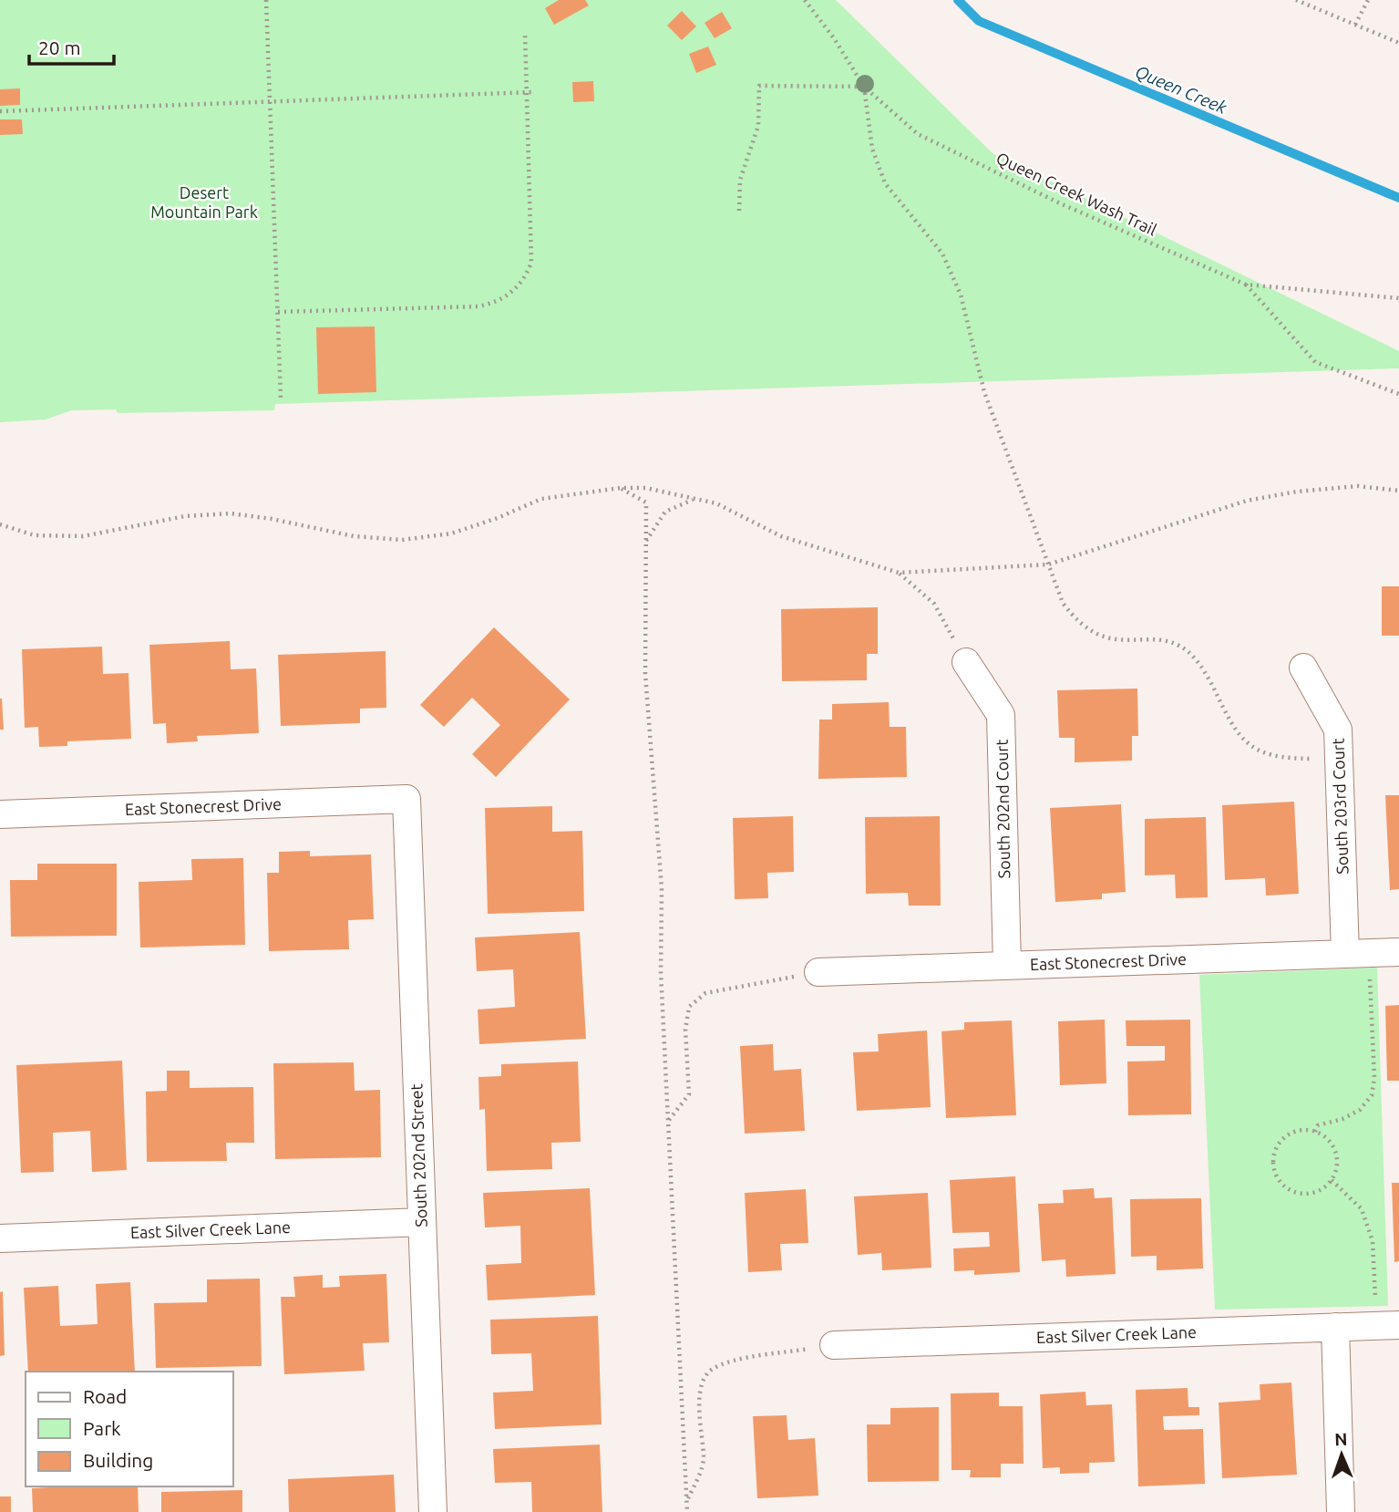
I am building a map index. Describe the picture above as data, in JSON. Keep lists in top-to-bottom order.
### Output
{
  "streets": {
    "street": [
      "South 203rd Court",
      "East Stonecrest Drive",
      "South 202nd Court",
      "South 202nd Street",
      "East Silver Creek Lane"
    ],
    "path": ["Queen Creek Wash Trail"]
  },
  "crossings": [
    ["South 203rd Court", "East Stonecrest Drive"],
    ["East Stonecrest Drive", "South 202nd Court"],
    ["East Stonecrest Drive", "South 202nd Street"],
    ["South 202nd Street", "East Silver Creek Lane"]
  ],
  "water": ["Queen Creek"],
  "parks": ["Desert Mountain Park"],
  "legend": ["Road", "Park", "Building"],
  "scale_bar": "20 m",
  "north": "top"
}
